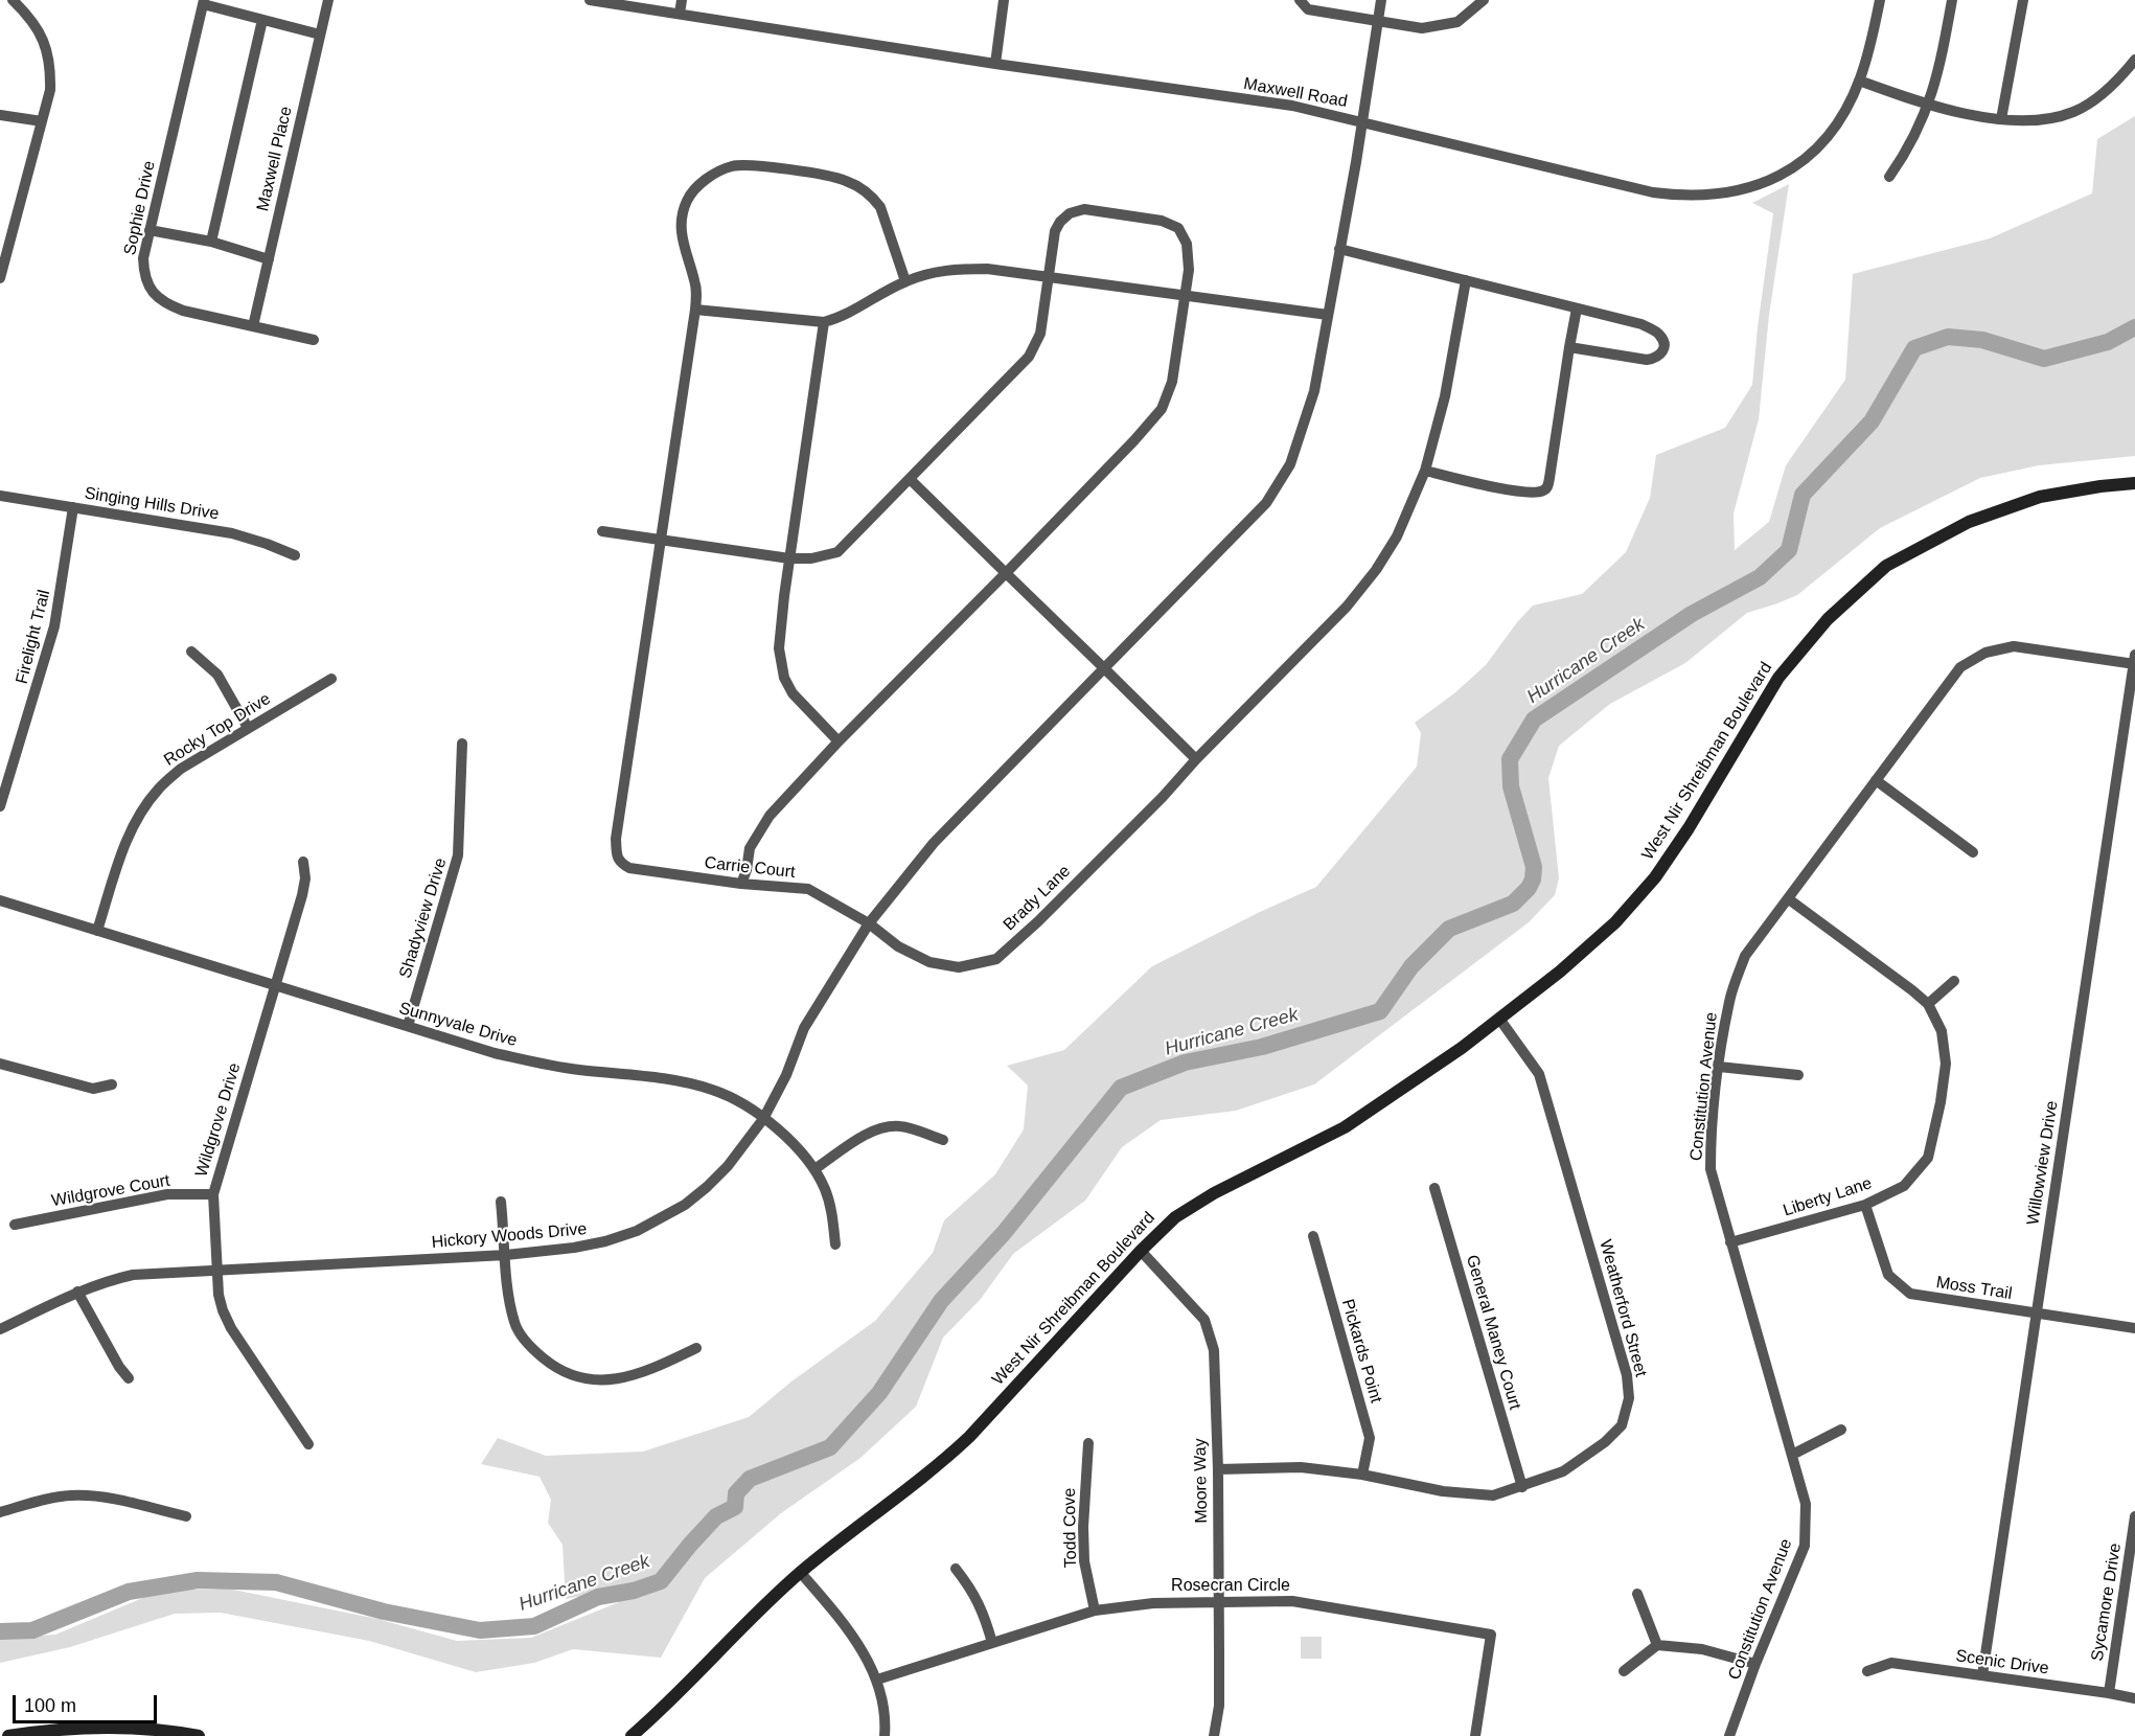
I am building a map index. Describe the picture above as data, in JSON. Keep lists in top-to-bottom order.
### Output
{
  "streets": {
    "main road": ["West Nir Shreibman Boulevard"],
    "street": [
      "Maxwell Road",
      "Maxwell Place",
      "Sophie Drive",
      "Singing Hills Drive",
      "Firelight Trail",
      "Rocky Top Drive",
      "Carrie Court",
      "Brady Lane",
      "Shadyview Drive",
      "Sunnyvale Drive",
      "Constitution Avenue",
      "Wildgrove Drive",
      "Willowview Drive",
      "Wildgrove Court",
      "Liberty Lane",
      "Hickory Woods Drive",
      "Moss Trail",
      "Weatherford Street",
      "General Maney Court",
      "Pickards Point",
      "Moore Way",
      "Todd Cove",
      "Rosecran Circle",
      "Sycamore Drive",
      "Scenic Drive"
    ]
  },
  "crossings": [
    ["Maxwell Road", "Hickory Woods Drive"],
    ["Maxwell Place", "Sophie Drive"],
    ["Singing Hills Drive", "Firelight Trail"],
    ["Rocky Top Drive", "Sunnyvale Drive"],
    ["West Nir Shreibman Boulevard", "Weatherford Street"],
    ["West Nir Shreibman Boulevard", "Moore Way"],
    ["Carrie Court", "Brady Lane"],
    ["Carrie Court", "Hickory Woods Drive"],
    ["Brady Lane", "Hickory Woods Drive"],
    ["Shadyview Drive", "Sunnyvale Drive"],
    ["Sunnyvale Drive", "Wildgrove Drive"],
    ["Sunnyvale Drive", "Hickory Woods Drive"],
    ["Constitution Avenue", "Willowview Drive"],
    ["Constitution Avenue", "Liberty Lane"],
    ["Wildgrove Drive", "Wildgrove Court"],
    ["Wildgrove Drive", "Hickory Woods Drive"],
    ["Willowview Drive", "Moss Trail"],
    ["Willowview Drive", "Scenic Drive"],
    ["Liberty Lane", "Moss Trail"],
    ["Weatherford Street", "General Maney Court"],
    ["Weatherford Street", "Pickards Point"],
    ["Weatherford Street", "Moore Way"],
    ["Moore Way", "Rosecran Circle"],
    ["Todd Cove", "Rosecran Circle"],
    ["Sycamore Drive", "Scenic Drive"]
  ],
  "water": ["Hurricane Creek"],
  "scale_bar": "100 m"
}
